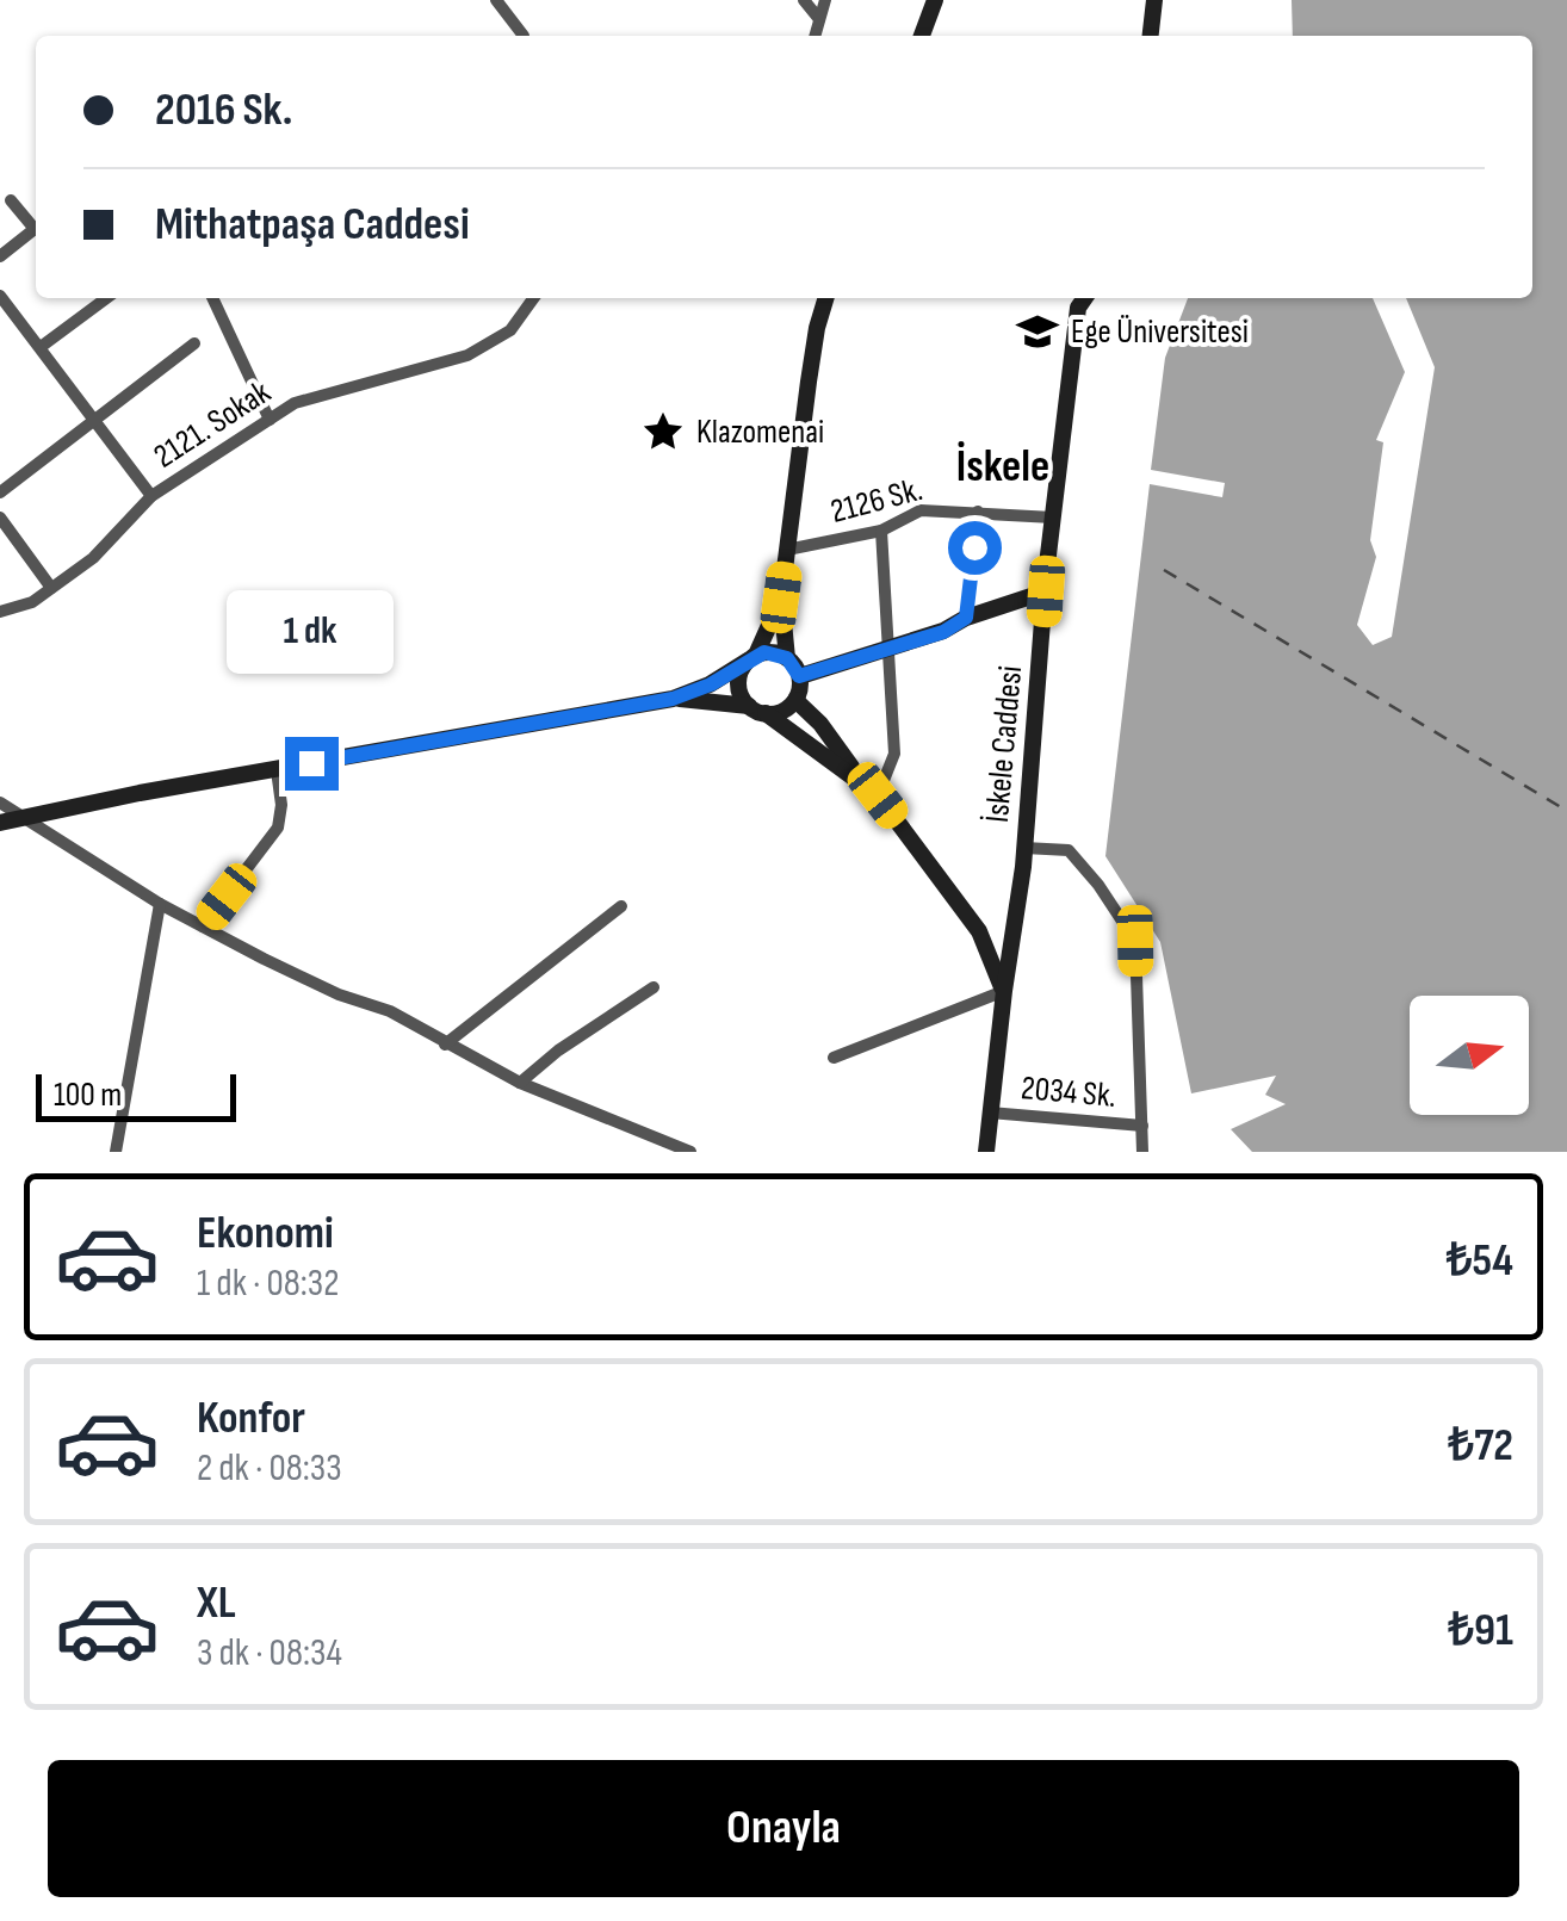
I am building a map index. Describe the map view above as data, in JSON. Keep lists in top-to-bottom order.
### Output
{
  "streets": {
    "street": [
      "2121. Sokak",
      "2126 Sk.",
      "İskele Caddesi",
      "2034 Sk."
    ]
  },
  "crossings": [
    ["2126 Sk.", "İskele Caddesi"],
    ["İskele Caddesi", "2034 Sk."]
  ],
  "districts": ["İskele"],
  "places": {
    "school or university": ["Ege Üniversitesi"],
    "place": ["Klazomenai"]
  },
  "scale_bar": "100 m",
  "north": "right",
  "page": {
    "banner": ["2016 Sk.", "Mithatpaşa Caddesi"],
    "bubble": "1 dk",
    "scale": "100 m",
    "list": [
      {
        "name": "Ekonomi",
        "note": "1 dk · 08:32",
        "value": "₺54"
      },
      {
        "name": "Konfor",
        "note": "2 dk · 08:33",
        "value": "₺72"
      },
      {
        "name": "XL",
        "note": "3 dk · 08:34",
        "value": "₺91"
      }
    ],
    "buttons": "Onayla"
  }
}
